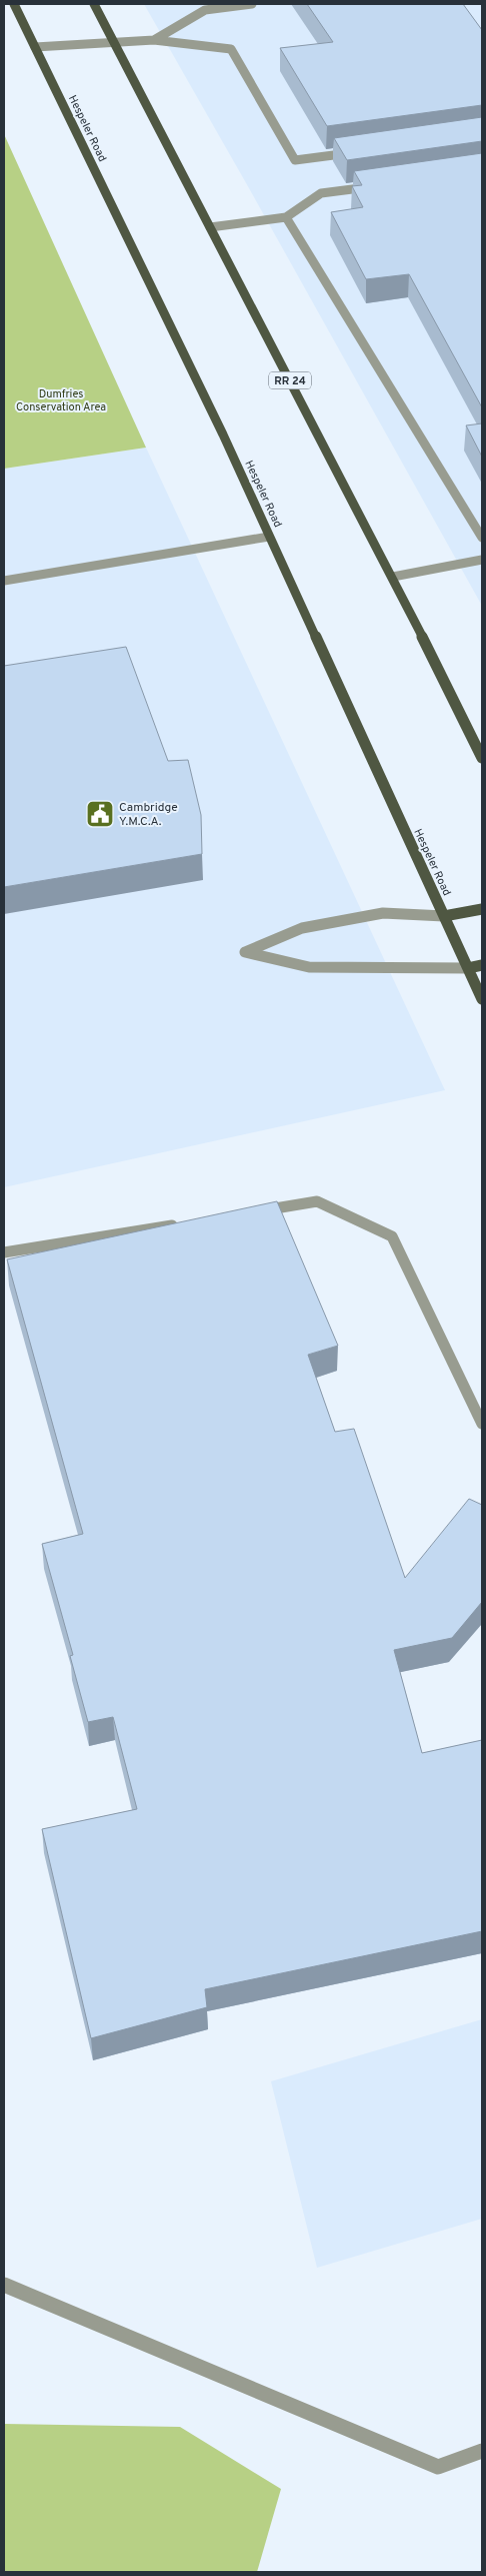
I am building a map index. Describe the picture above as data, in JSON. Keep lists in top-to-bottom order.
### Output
{
  "streets": {
    "main road": ["Hespeler Road", "RR 24"]
  },
  "parks": ["Dumfries Conservation Area"],
  "places": {
    "public building": ["Cambridge Y.M.C.A."]
  }
}
